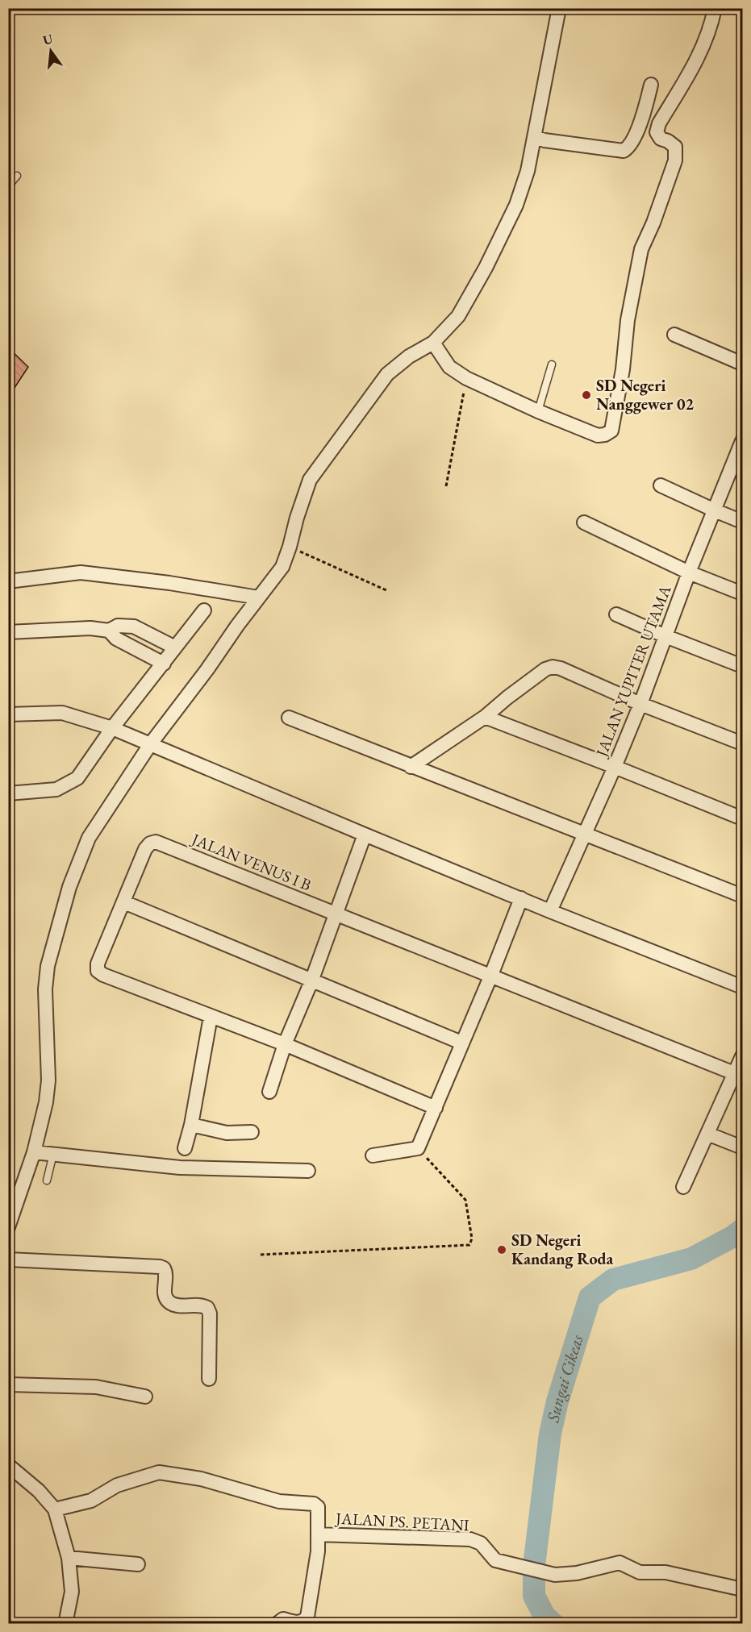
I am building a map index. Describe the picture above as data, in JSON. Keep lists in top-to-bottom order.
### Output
{
  "streets": {
    "street": ["JALAN YUPITER UTAMA", "JALAN VENUS I B", "JALAN PS. PETANI"]
  },
  "water": ["Sungai Cikeas"],
  "places": ["SD Negeri Nanggewer 02", "SD Negeri Kandang Roda"],
  "north": "top"
}
